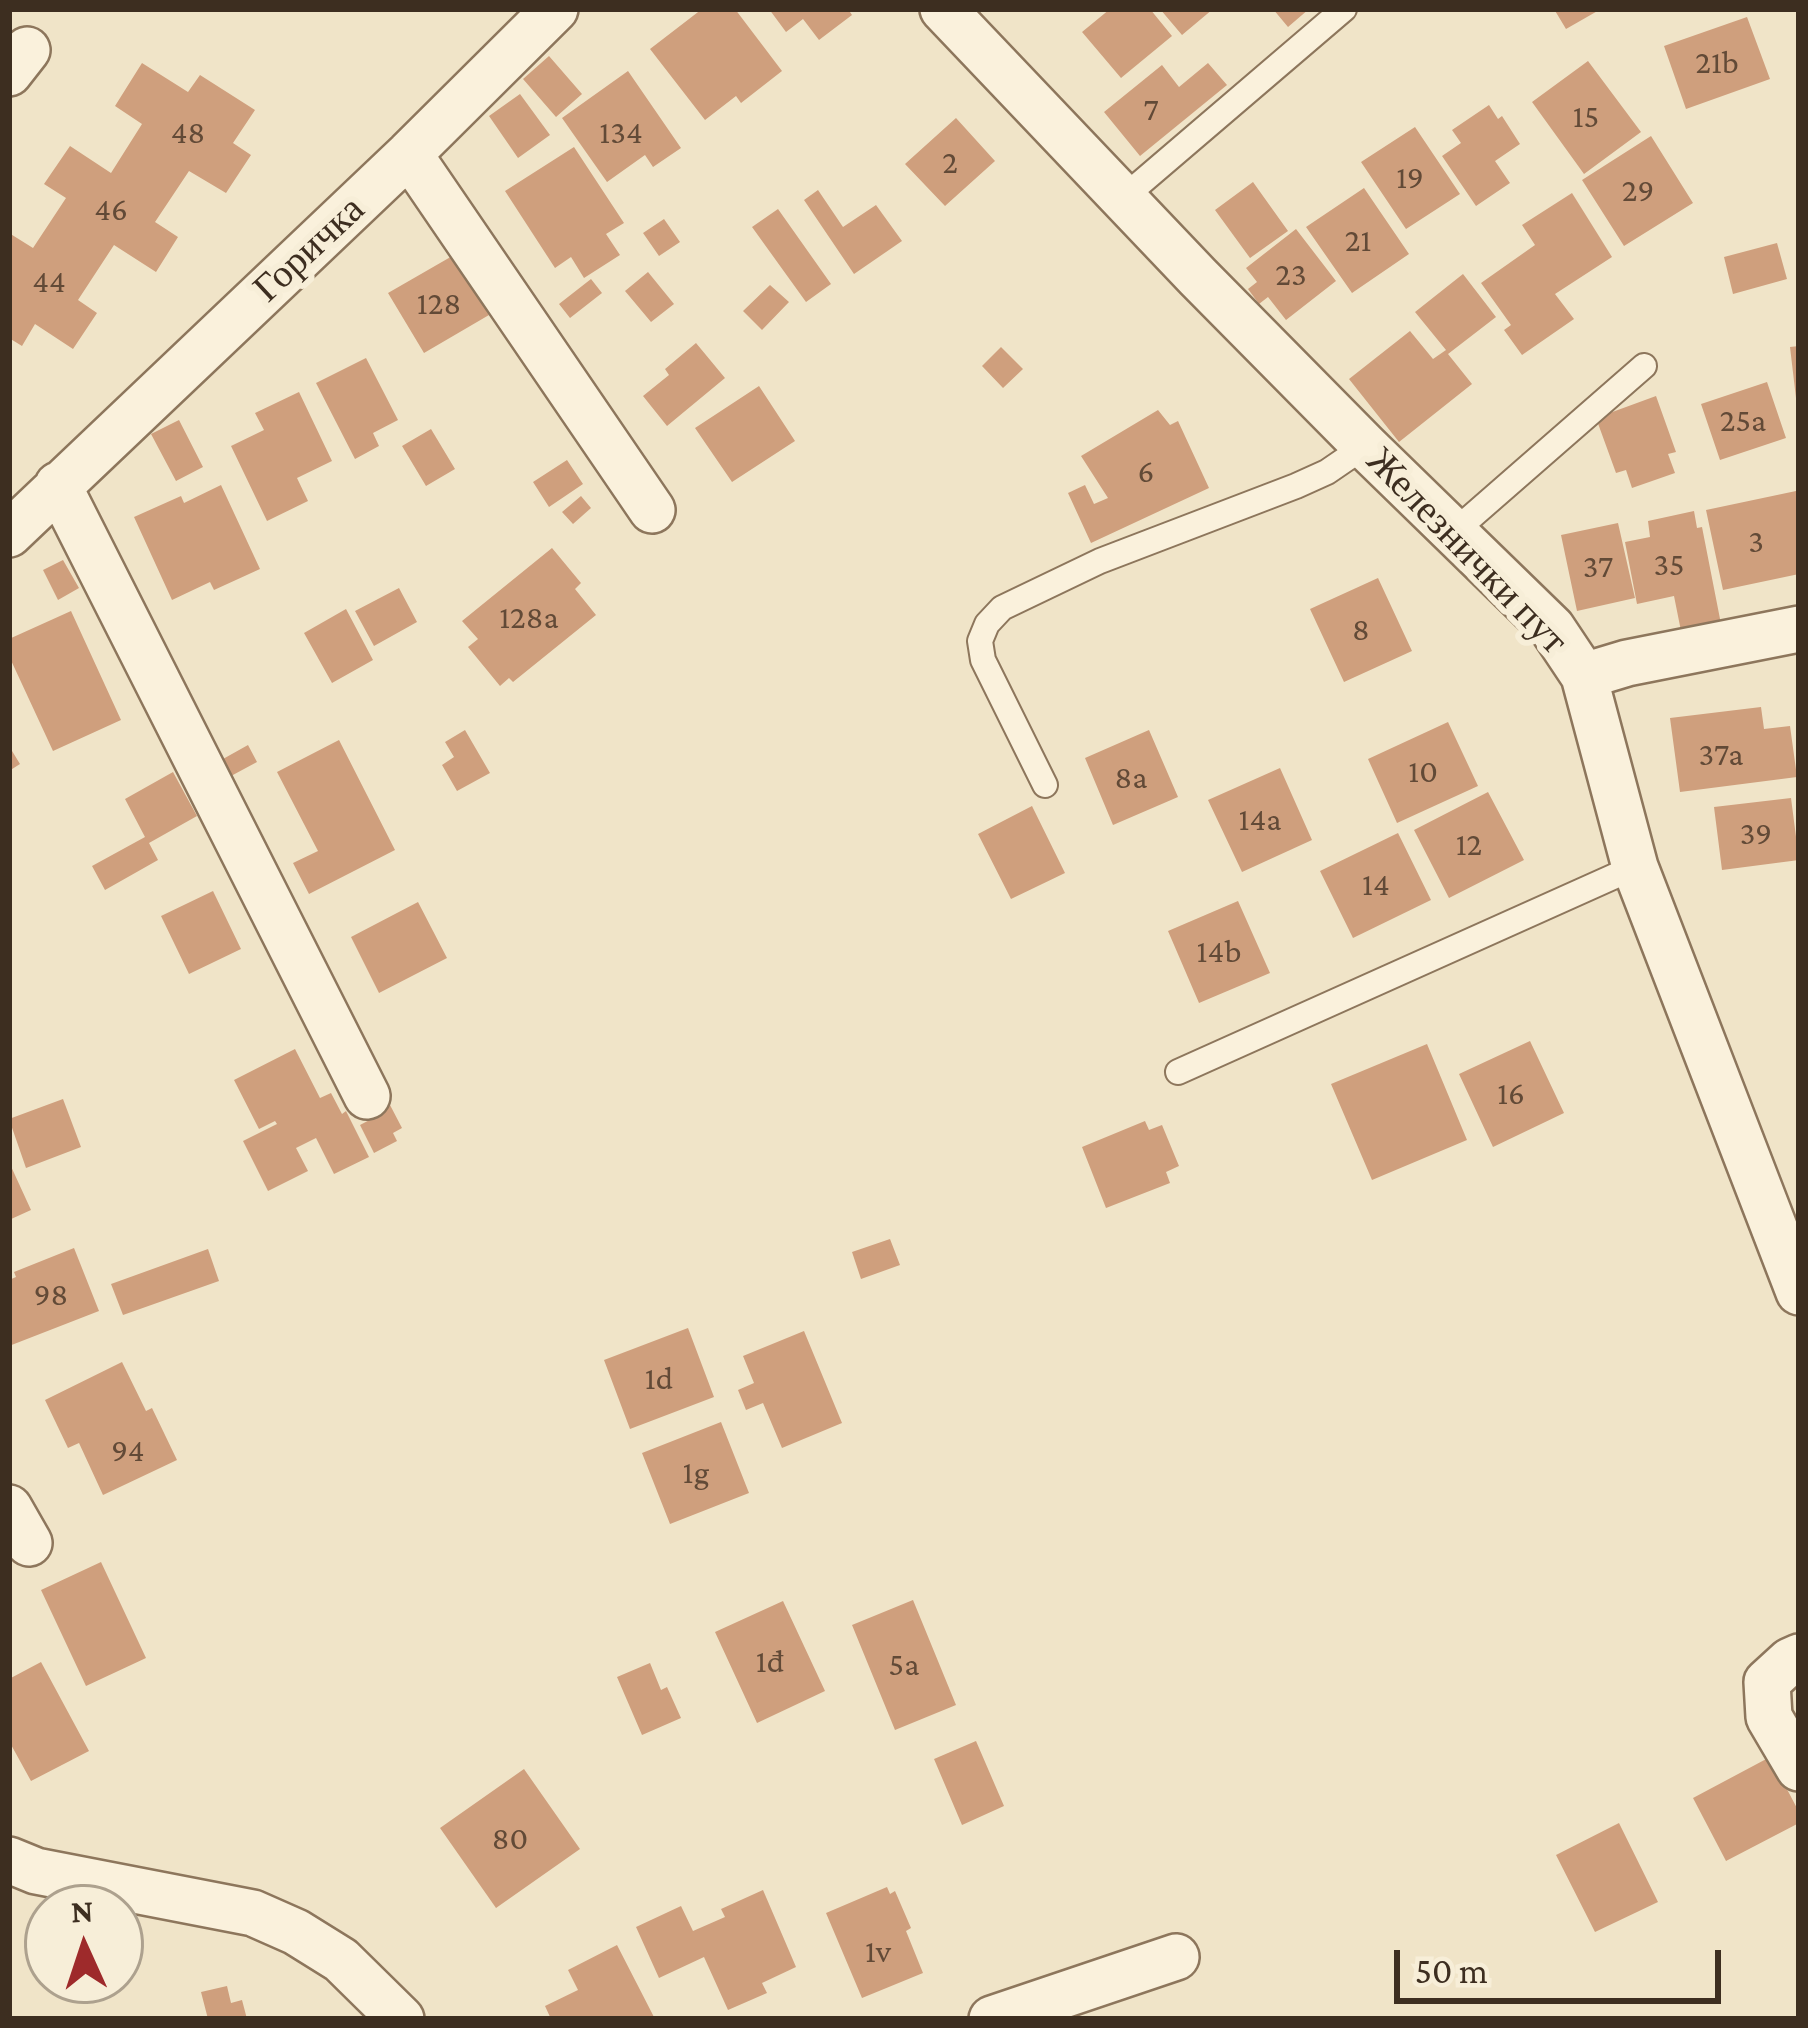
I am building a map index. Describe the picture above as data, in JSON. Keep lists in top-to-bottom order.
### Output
{
  "streets": {
    "street": ["Горичка", "Железнички пут"]
  },
  "house_numbers": [
    "21b",
    "7",
    "15",
    "48",
    "134",
    "2",
    "19",
    "29",
    "46",
    "21",
    "23",
    "44",
    "128",
    "25a",
    "6",
    "3",
    "35",
    "37",
    "128a",
    "8",
    "37a",
    "10",
    "8a",
    "14a",
    "39",
    "12",
    "14",
    "14b",
    "16",
    "98",
    "1d",
    "94",
    "1g",
    "1đ",
    "5a",
    "80",
    "1v"
  ],
  "scale_bar": "50 m",
  "north": "top"
}
